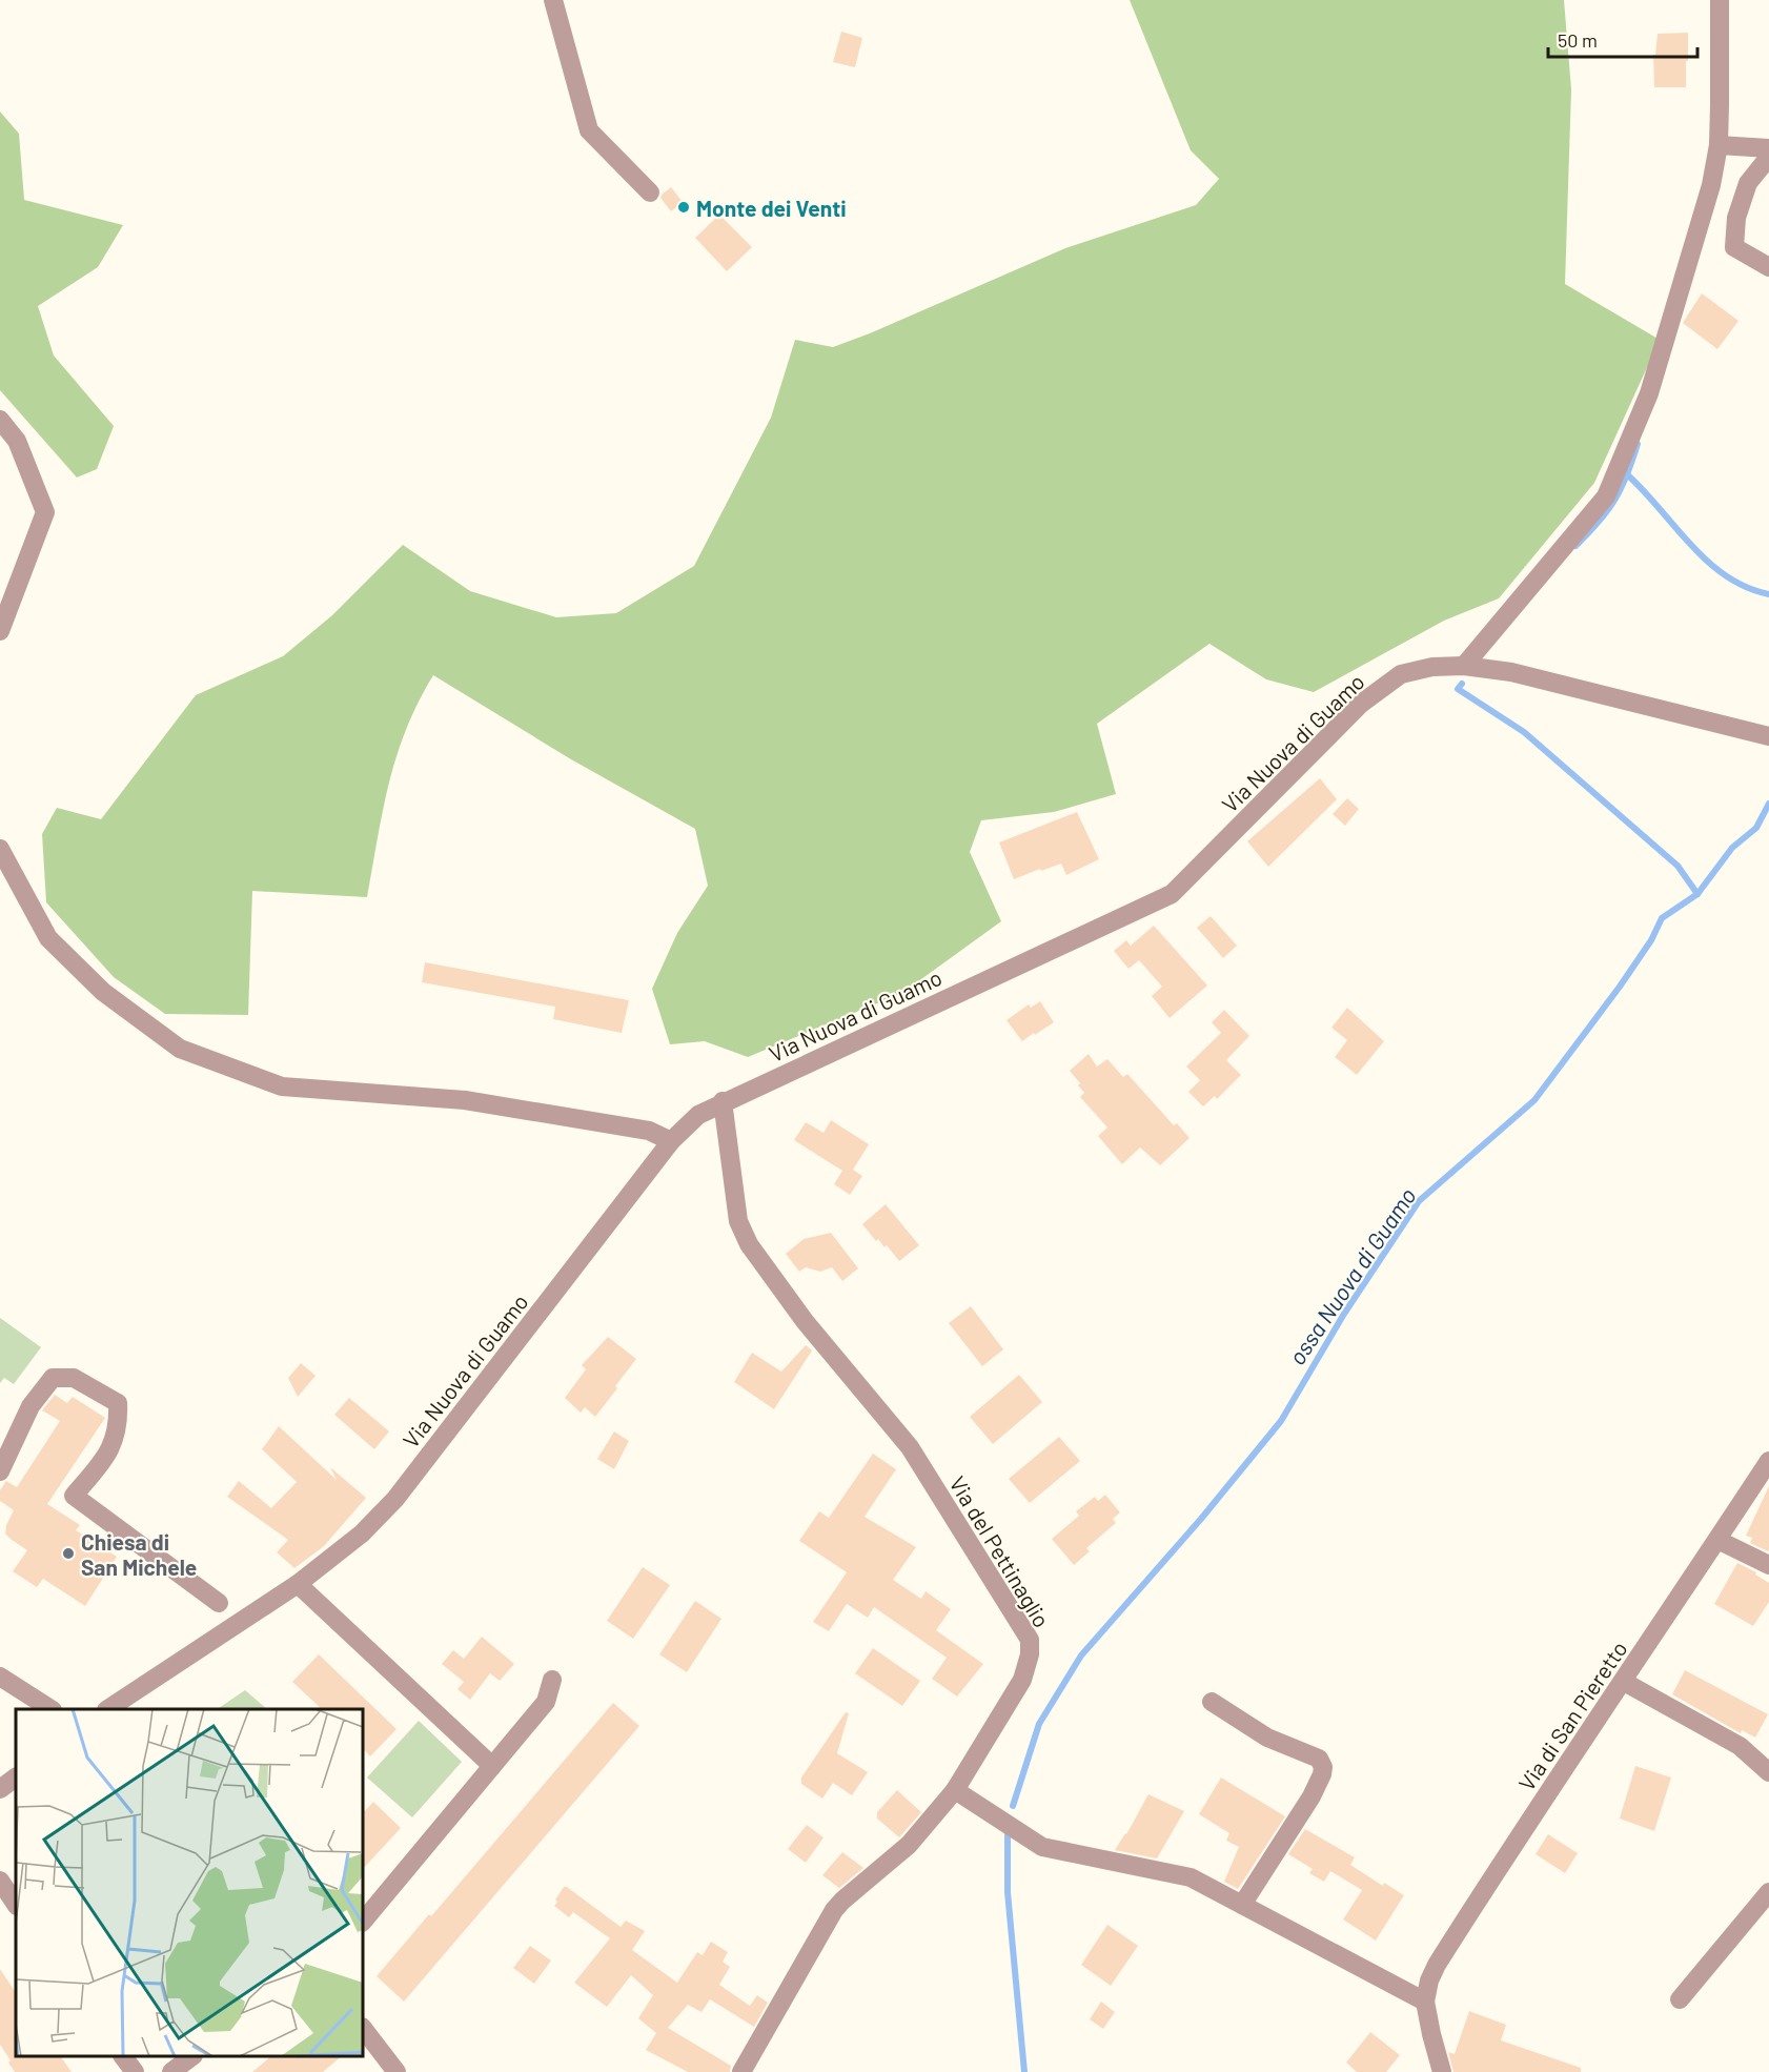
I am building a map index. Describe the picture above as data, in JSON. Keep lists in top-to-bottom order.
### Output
{
  "streets": {
    "street": ["Via Nuova di Guamo", "Via del Pettinaglio", "Via di San Pieretto"]
  },
  "crossings": [
    ["Via Nuova di Guamo", "Via del Pettinaglio"]
  ],
  "water": ["ossa Nuova di Guamo"],
  "places": ["Monte dei Venti", "Chiesa di San Michele"],
  "scale_bar": "50 m"
}
